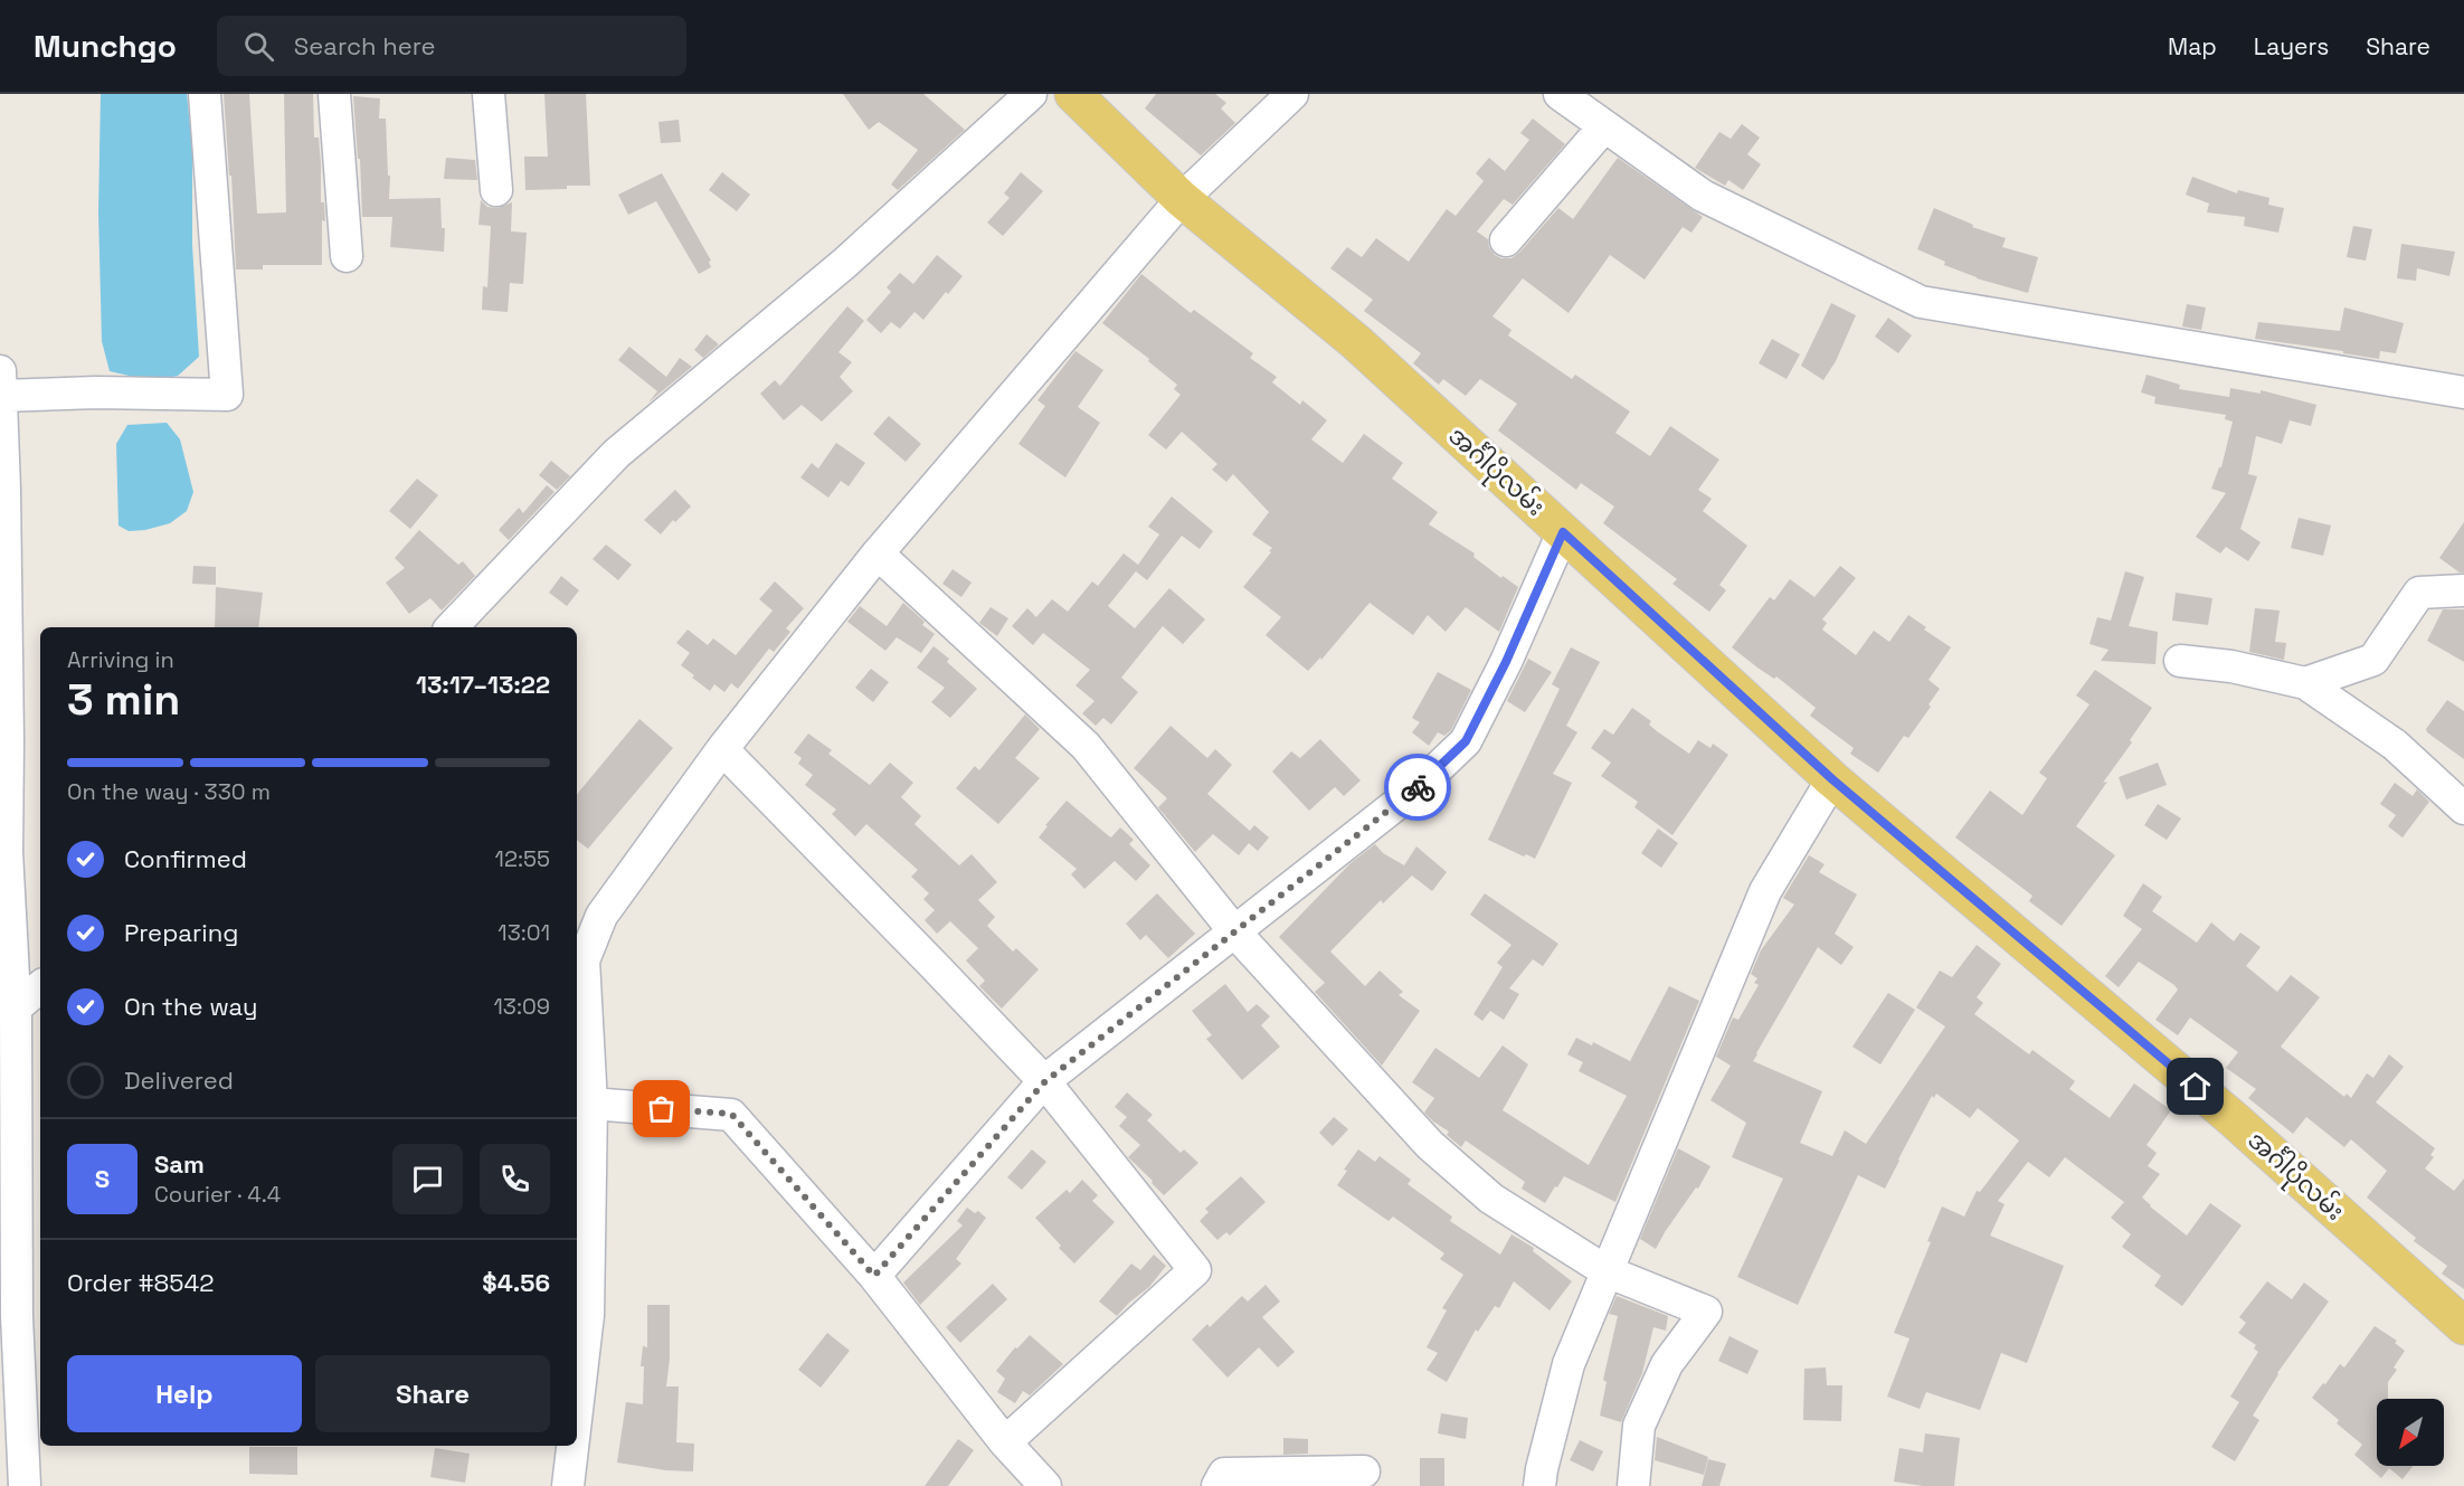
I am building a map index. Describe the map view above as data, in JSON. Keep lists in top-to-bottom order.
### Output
{
  "streets": {
    "main road": ["အင်္ဂါပိုလမ်း"]
  },
  "north": "bottom left",
  "page": {
    "header": "Munchgo",
    "search": "Search here",
    "nav": ["Map", "Layers", "Share"],
    "heading": ["3 min", "Arriving in", "13:17–13:22"],
    "panel": [
      "Sam",
      "Courier · 4.4",
      "Order #8542",
      "$4.56"
    ],
    "bar": "On the way · 330 m",
    "list": [
      ["Confirmed", "12:55"],
      ["Preparing", "13:01"],
      ["On the way", "13:09"],
      "Delivered"
    ],
    "round": "S",
    "buttons": ["Help", "Share"]
  }
}
